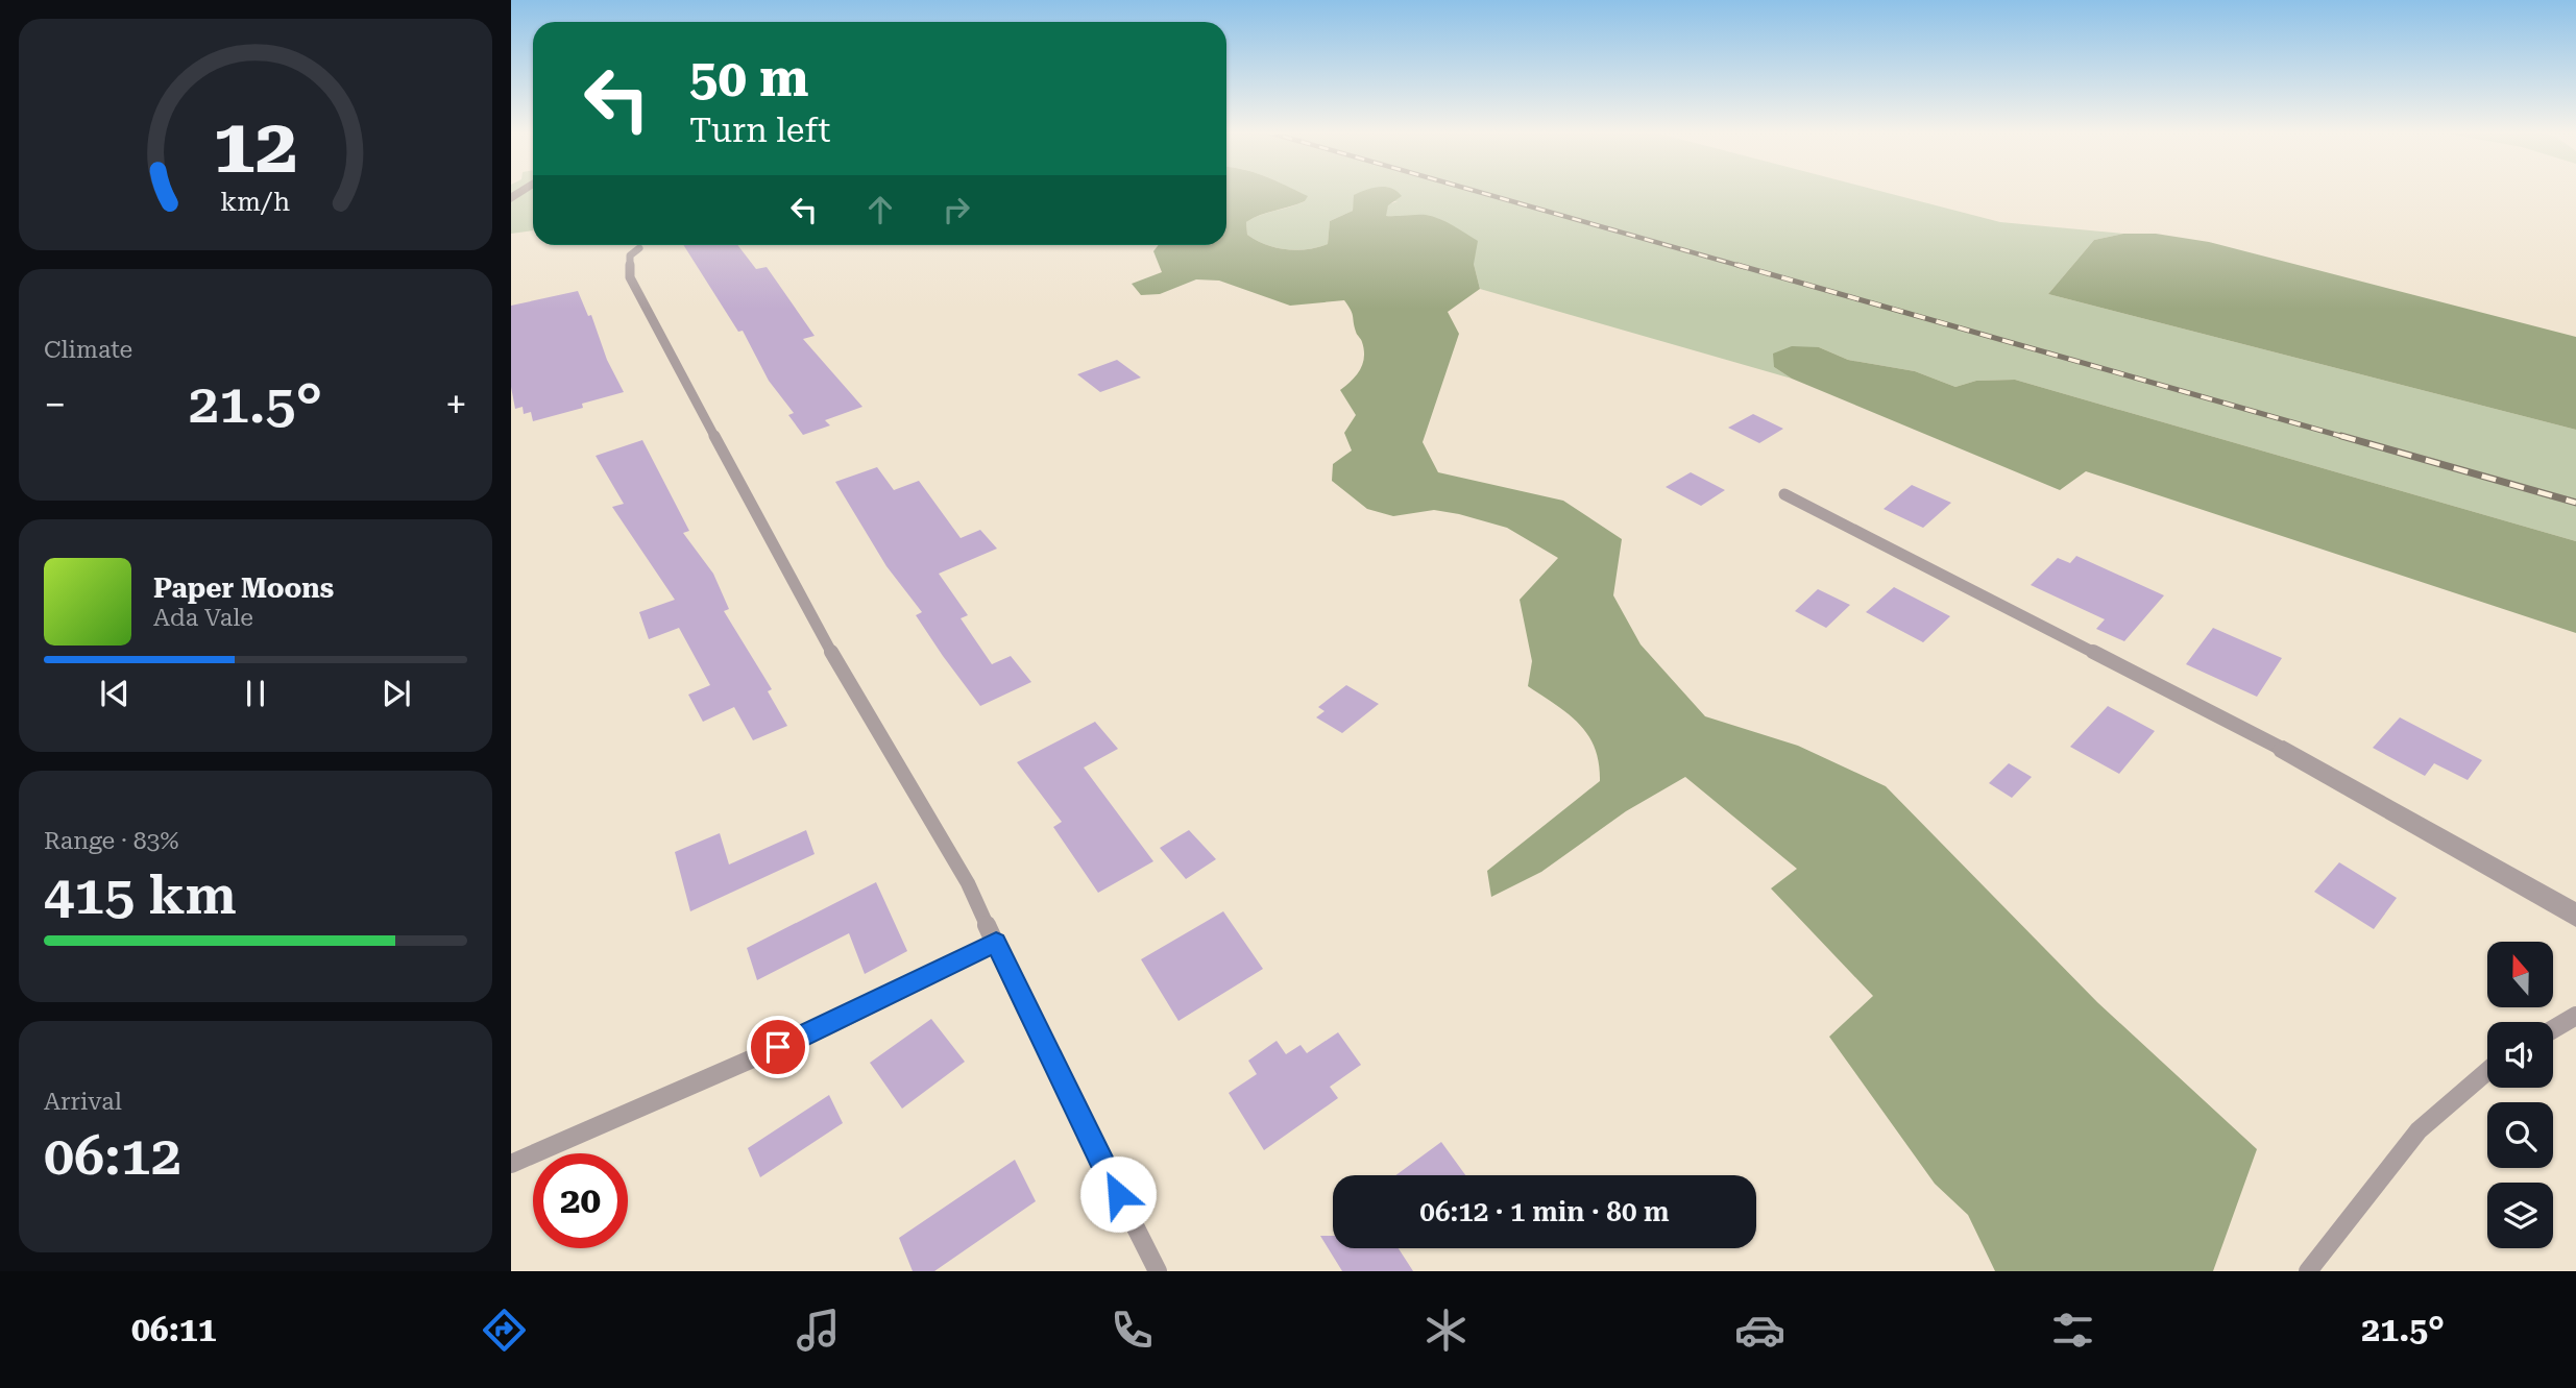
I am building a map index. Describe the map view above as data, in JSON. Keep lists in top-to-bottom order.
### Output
{
  "north": "top",
  "page": {
    "turn": ["50 m", "Turn left"],
    "tile": [
      "Climate",
      ["Range · 83%", "415 km"],
      ["Arrival", "06:12"]
    ],
    "heat": ["−", "21.5°", "+"],
    "song": ["Paper Moons", "Ada Vale"],
    "limit": "20",
    "trip": "06:12 · 1 min · 80 m",
    "tabs": ["06:11", "21.5°"],
    "gauge": ["12", "km/h"]
  }
}
